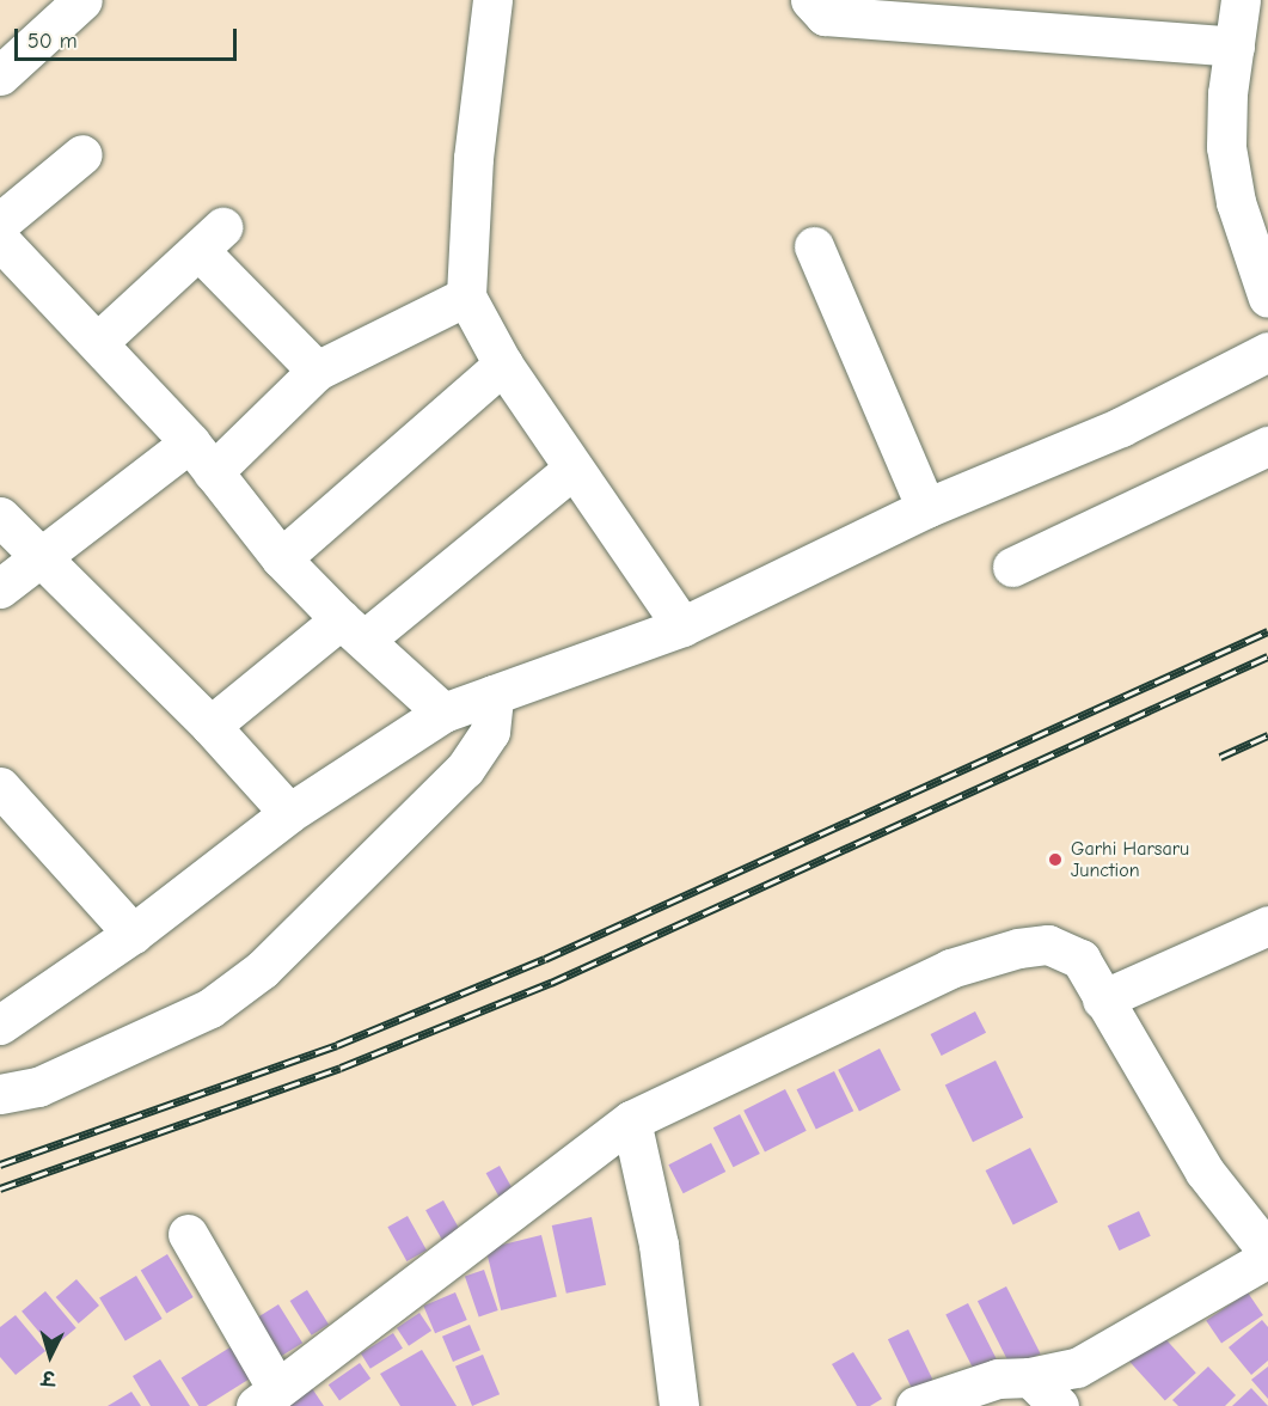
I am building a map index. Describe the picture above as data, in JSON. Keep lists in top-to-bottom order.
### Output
{
  "places": ["Garhi Harsaru Junction"],
  "scale_bar": "50 m",
  "north": "bottom"
}
